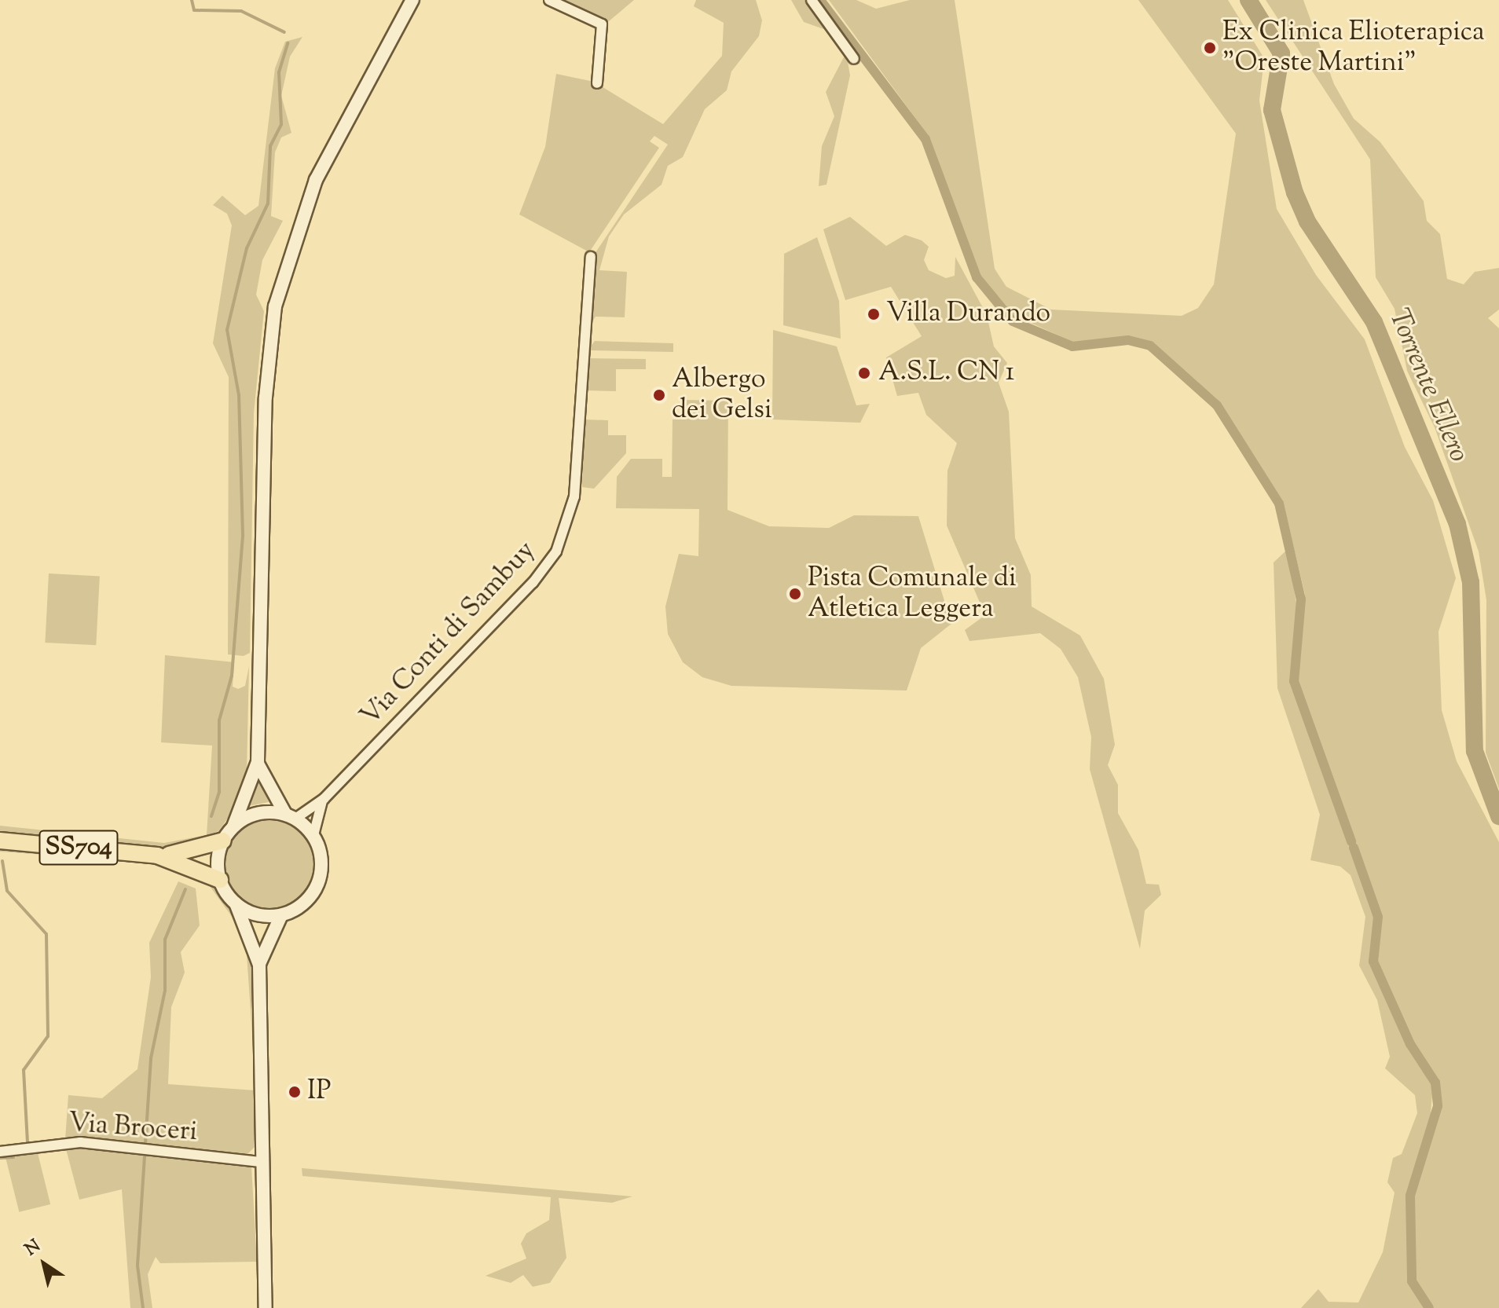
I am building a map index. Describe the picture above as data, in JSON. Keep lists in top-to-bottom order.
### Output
{
  "streets": {
    "highway": ["SS704"],
    "street": ["Via Conti di Sambuy", "Via Broceri"]
  },
  "crossings": [
    ["Via Conti di Sambuy", "SS704"]
  ],
  "water": ["Torrente Ellero"],
  "places": [
    "Ex Clinica Elioterapica \"Oreste Martini\"",
    "Villa Durando",
    "A.S.L. CN 1",
    "Albergo dei Gelsi",
    "Pista Comunale di Atletica Leggera",
    "IP"
  ],
  "north": "top left"
}
